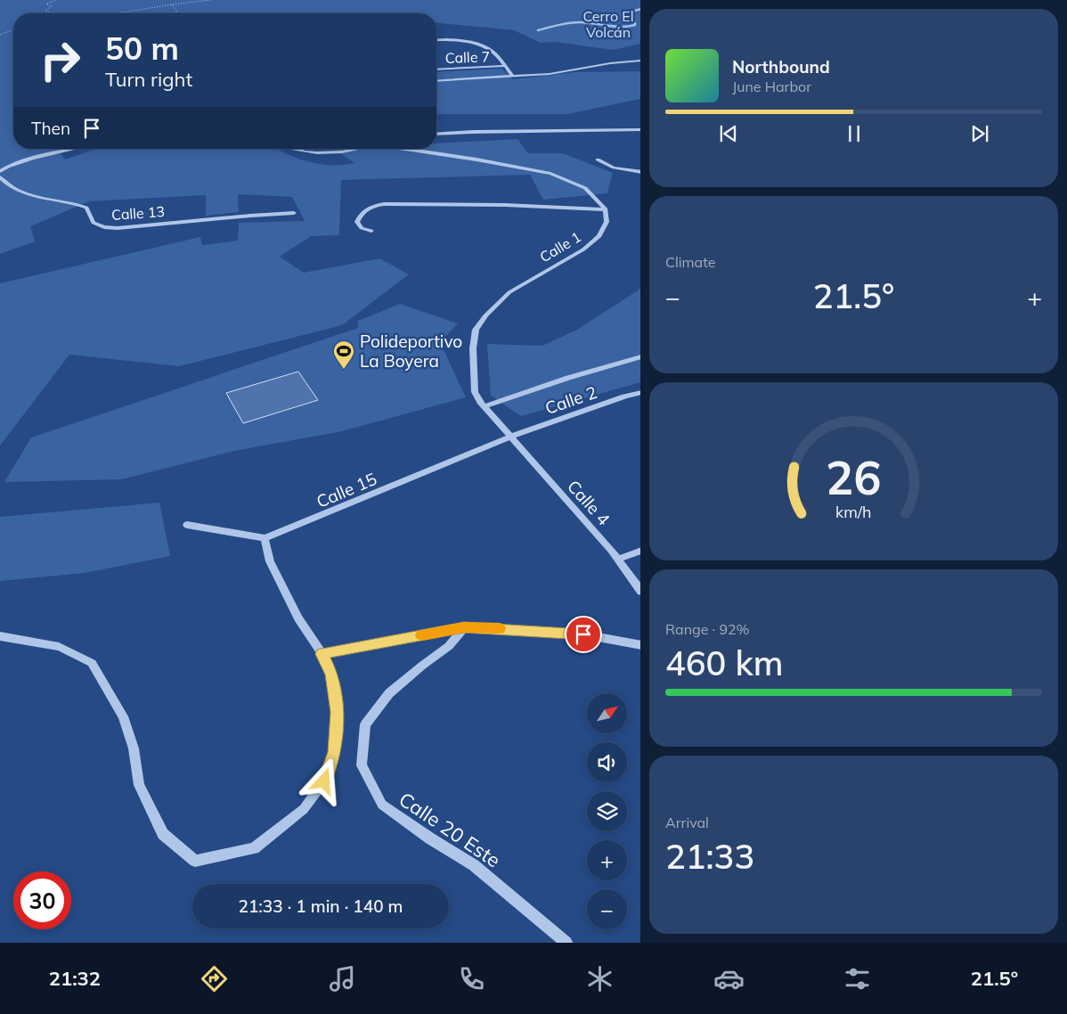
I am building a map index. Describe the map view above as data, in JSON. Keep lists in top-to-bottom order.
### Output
{
  "streets": {
    "street": [
      "Calle 7",
      "Calle 13",
      "Calle 1",
      "Calle 2",
      "Calle 15",
      "Calle 4",
      "Calle 20 Este"
    ]
  },
  "crossings": [
    ["Calle 1", "Calle 2"],
    ["Calle 1", "Calle 15"],
    ["Calle 1", "Calle 4"],
    ["Calle 2", "Calle 15"],
    ["Calle 2", "Calle 4"],
    ["Calle 15", "Calle 4"]
  ],
  "parks": ["Cerro El Volcán"],
  "places": {
    "sports": ["Polideportivo La Boyera"]
  },
  "north": "top right",
  "page": {
    "turn": ["50 m", "Turn right"],
    "song": ["Northbound", "June Harbor"],
    "then": "Then",
    "tile": [
      "Climate",
      ["Range · 92%", "460 km"],
      ["Arrival", "21:33"]
    ],
    "heat": ["−", "21.5°", "+"],
    "map_buttons": ["+", "−"],
    "limit": "30",
    "trip": "21:33 · 1 min · 140 m",
    "tabs": ["21:32", "21.5°"],
    "gauge": ["26", "km/h"]
  }
}
